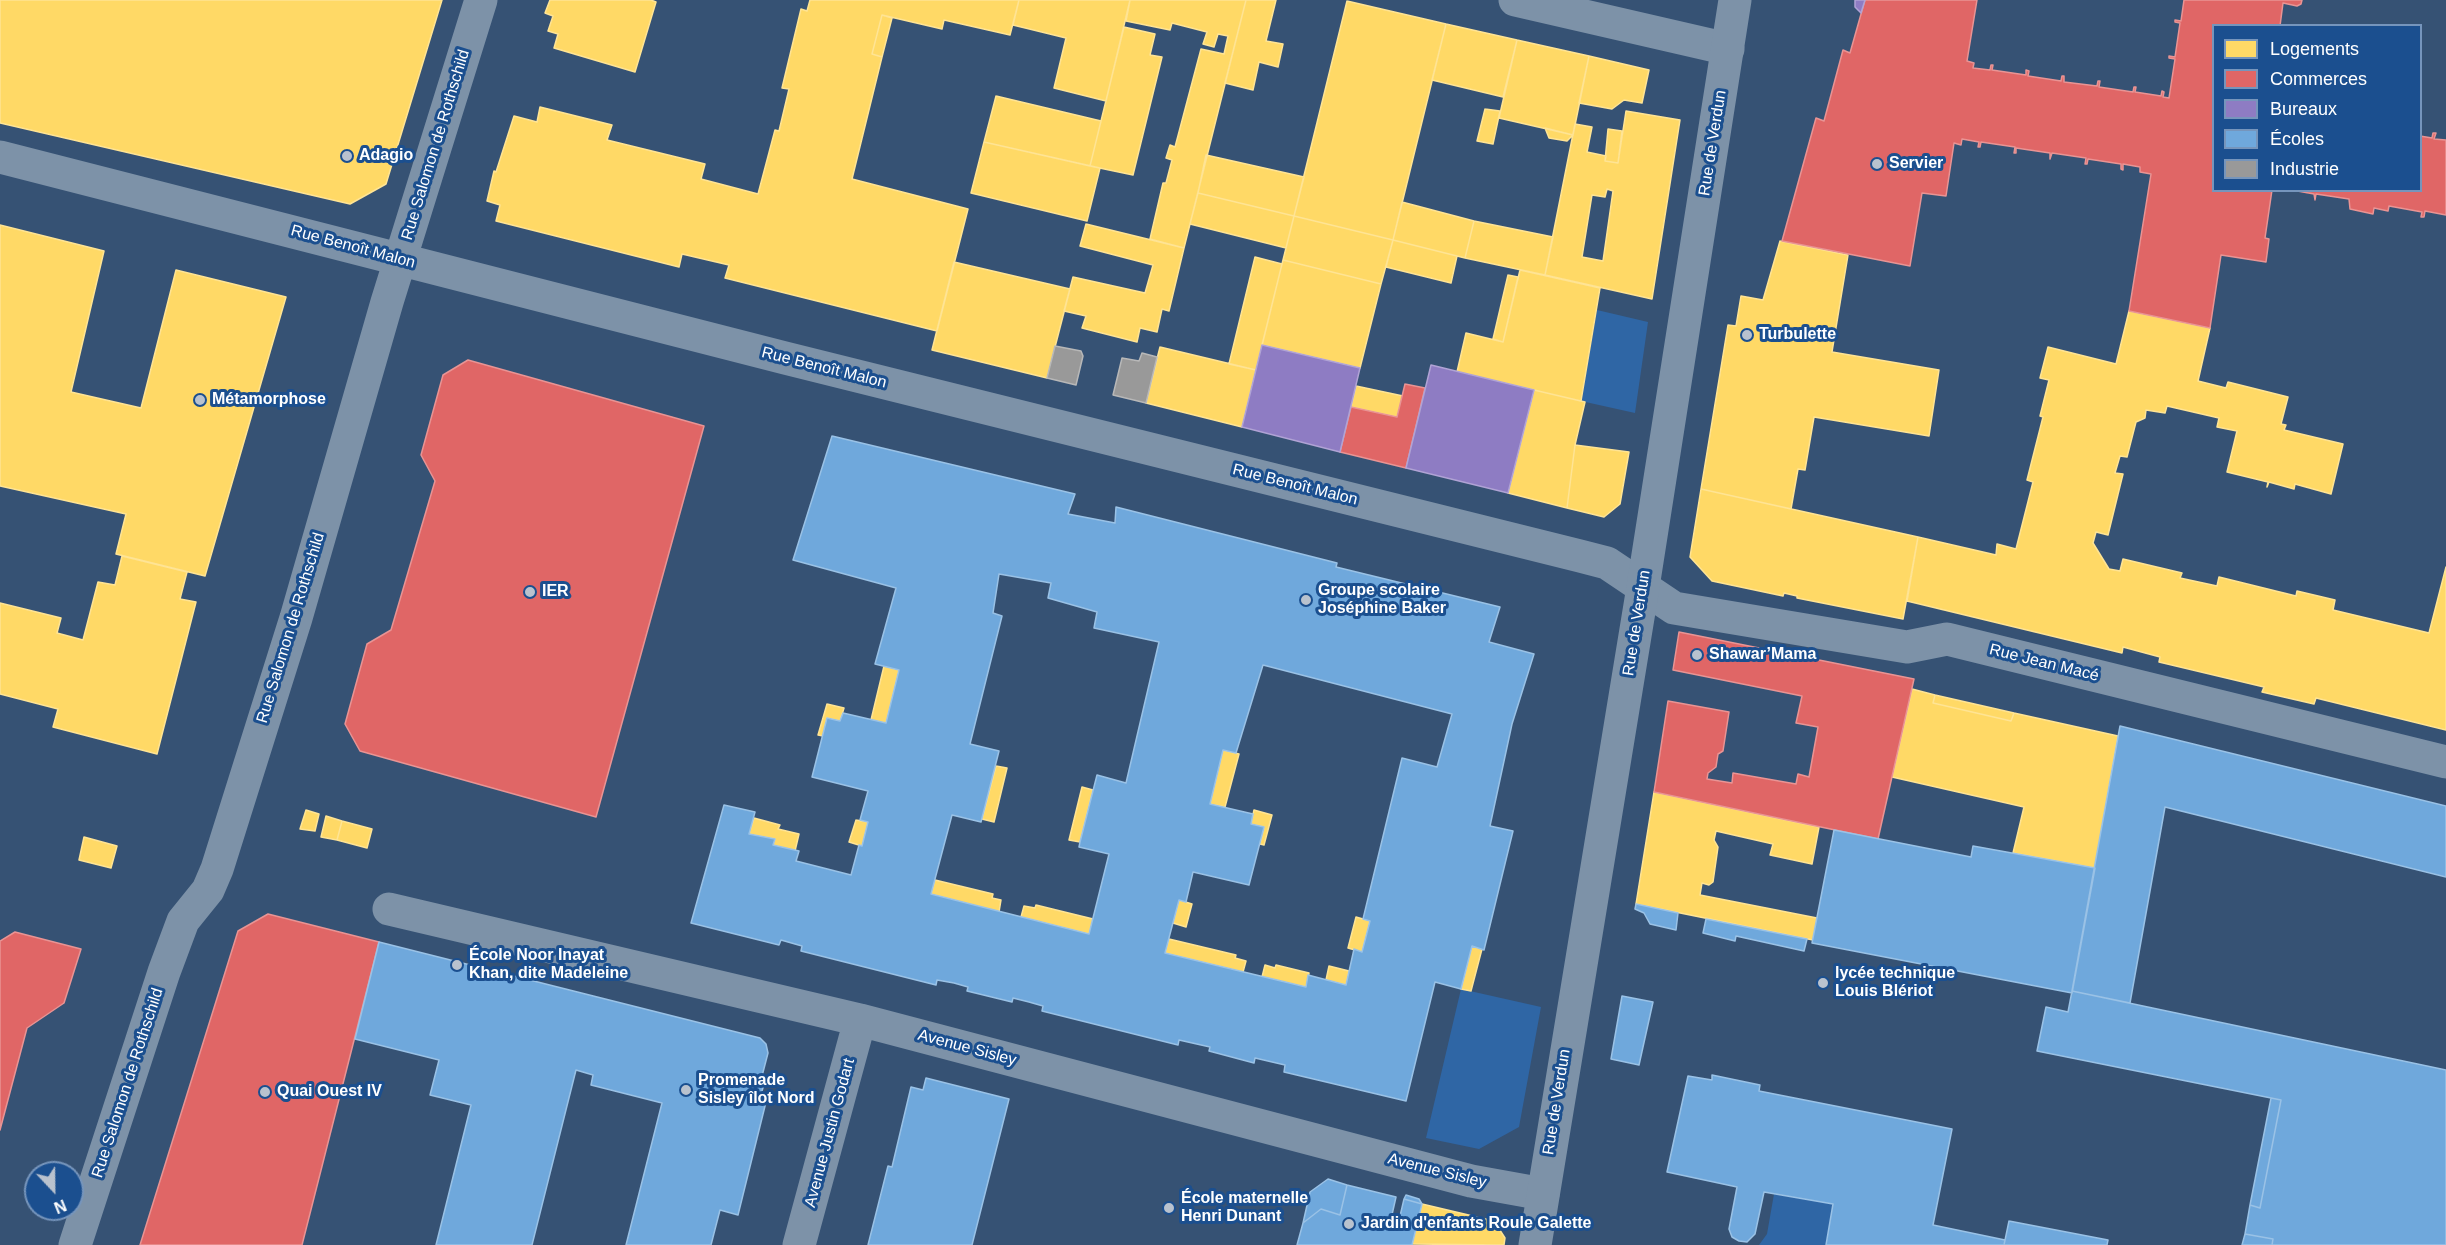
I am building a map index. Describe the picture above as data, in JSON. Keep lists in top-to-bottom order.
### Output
{
  "streets": {
    "street": [
      "Rue de Verdun",
      "Rue Salomon de Rothschild",
      "Rue Benoît Malon",
      "Rue Jean Macé",
      "Avenue Sisley",
      "Avenue Justin Godart"
    ]
  },
  "crossings": [
    ["Rue de Verdun", "Rue Benoît Malon"],
    ["Rue de Verdun", "Rue Jean Macé"],
    ["Rue de Verdun", "Avenue Sisley"],
    ["Rue Salomon de Rothschild", "Rue Benoît Malon"],
    ["Rue Benoît Malon", "Rue Jean Macé"],
    ["Avenue Sisley", "Avenue Justin Godart"]
  ],
  "places": [
    "Adagio",
    "Servier",
    "Turbulette",
    "Métamorphose",
    "IER",
    "Groupe scolaire Joséphine Baker",
    "Shawar’Mama",
    "École Noor Inayat Khan, dite Madeleine",
    "lycée technique Louis Blériot",
    "Promenade Sisley îlot Nord",
    "Quai Ouest IV",
    "École maternelle Henri Dunant",
    "Jardin d'enfants Roule Galette"
  ],
  "legend": [
    "Logements",
    "Commerces",
    "Bureaux",
    "Écoles",
    "Industrie"
  ],
  "north": "bottom"
}
